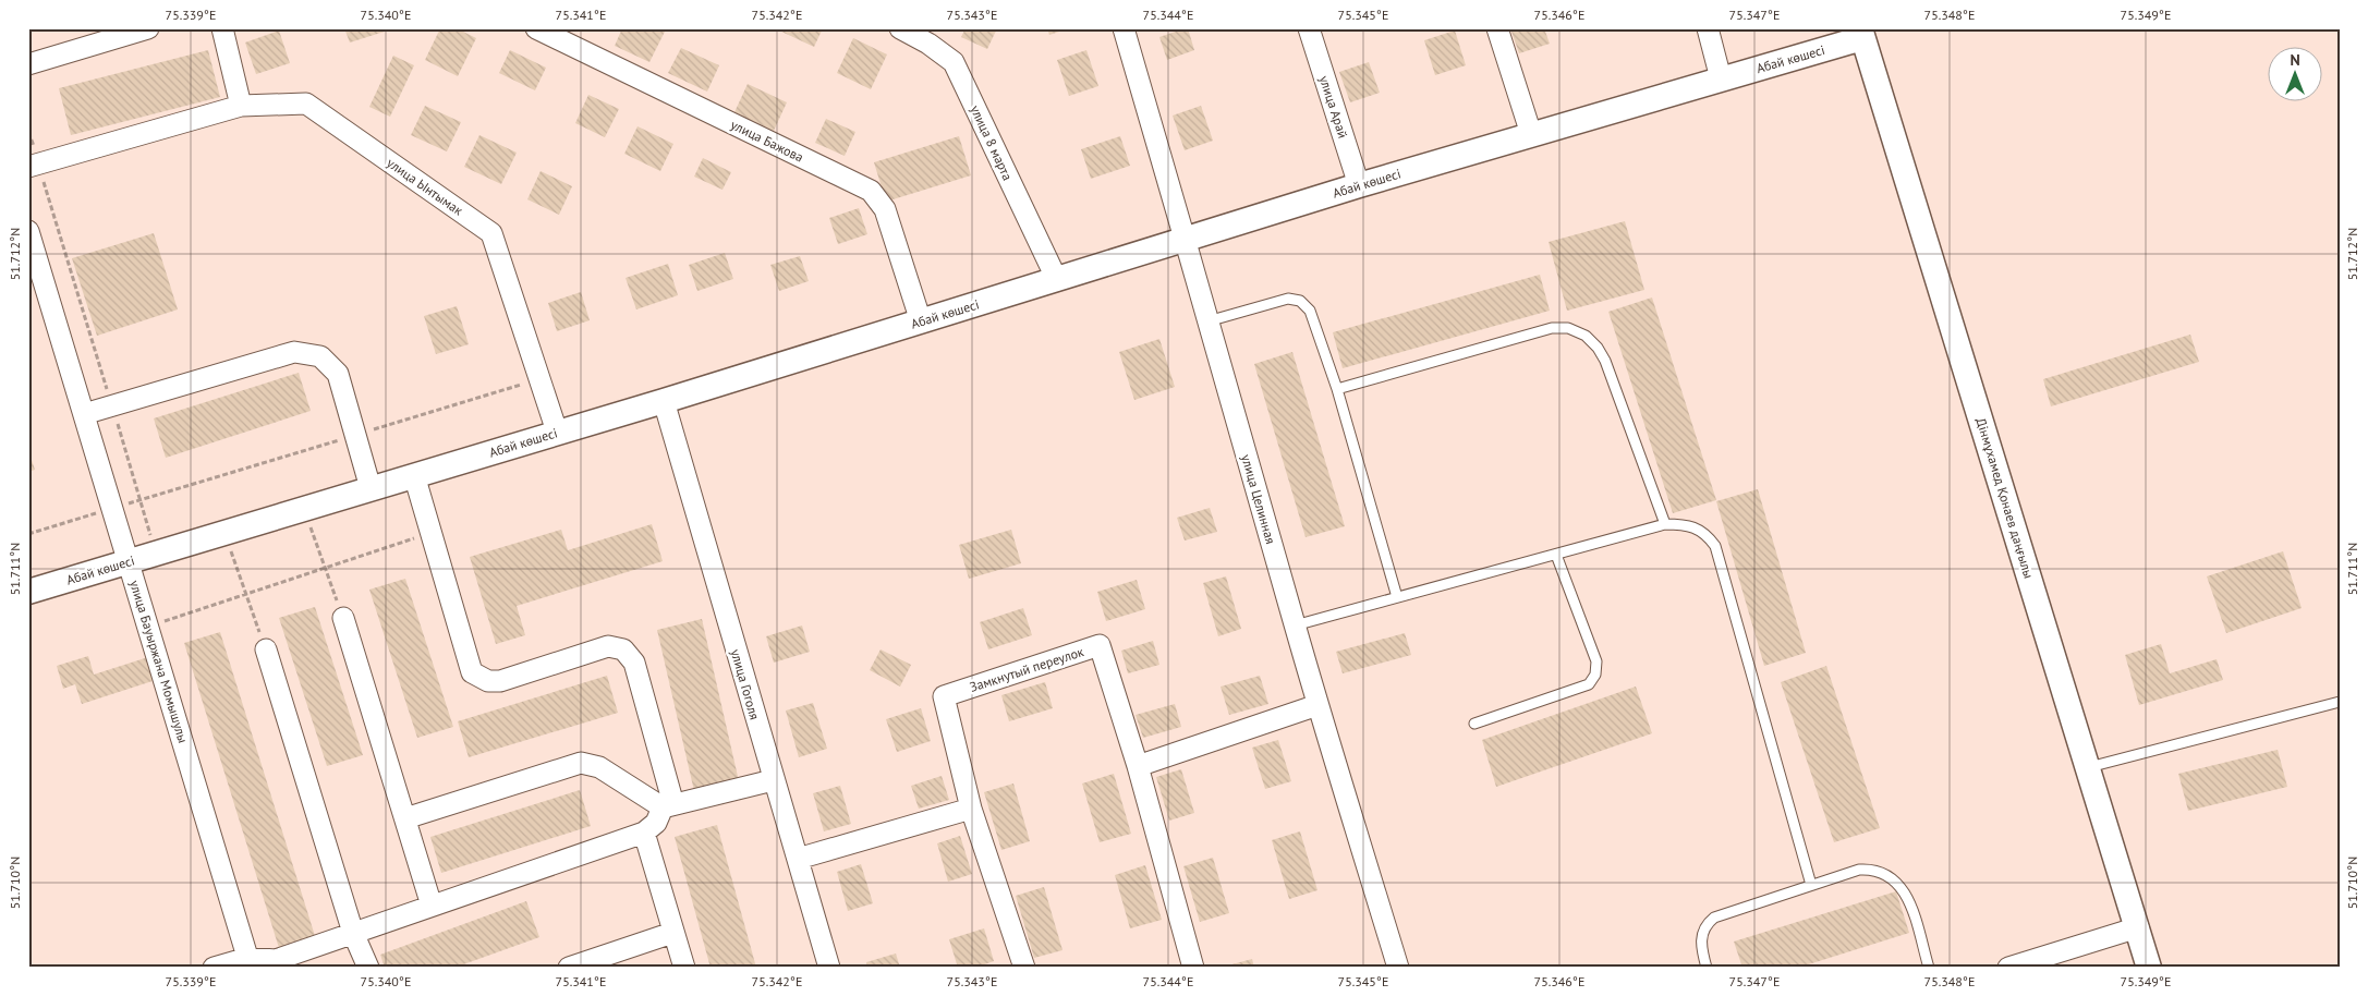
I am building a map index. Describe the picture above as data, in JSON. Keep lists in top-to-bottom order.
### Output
{
  "streets": {
    "street": [
      "Абай көшесі",
      "улица Арай",
      "улица Бажова",
      "улица 8 марта",
      "улица Ынтымак",
      "Дінмұхамед Қонаев даңғылы",
      "улица Целинная",
      "улица Бауыржана Момышулы",
      "Замкнутый переулок",
      "улица Гоголя"
    ]
  },
  "crossings": [
    ["Абай көшесі", "улица Арай"],
    ["Абай көшесі", "улица Бажова"],
    ["Абай көшесі", "улица 8 марта"],
    ["Абай көшесі", "улица Ынтымак"],
    ["Абай көшесі", "Дінмұхамед Қонаев даңғылы"],
    ["Абай көшесі", "улица Целинная"],
    ["Абай көшесі", "улица Бауыржана Момышулы"],
    ["Абай көшесі", "улица Гоголя"]
  ],
  "north": "top",
  "coordinates": [
    "75.339°E",
    "75.340°E",
    "75.341°E",
    "75.342°E",
    "75.343°E",
    "75.344°E",
    "75.345°E",
    "75.346°E",
    "75.347°E",
    "75.348°E",
    "75.349°E",
    "51.712°N",
    "51.711°N",
    "51.710°N"
  ]
}
